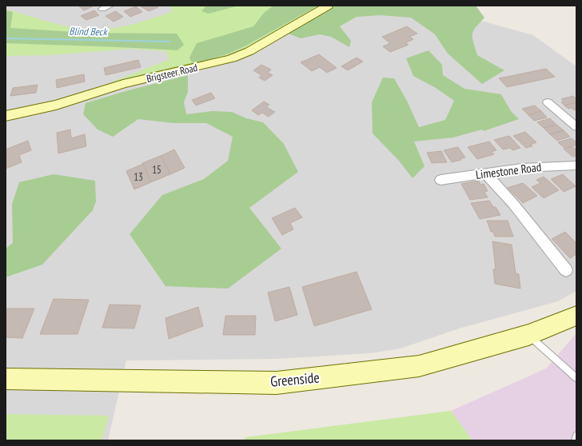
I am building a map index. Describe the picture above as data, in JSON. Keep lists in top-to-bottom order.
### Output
{
  "streets": {
    "street": ["Brigsteer Road", "Limestone Road", "Greenside"]
  },
  "water": ["Blind Beck"],
  "house_numbers": ["15", "13"]
}
